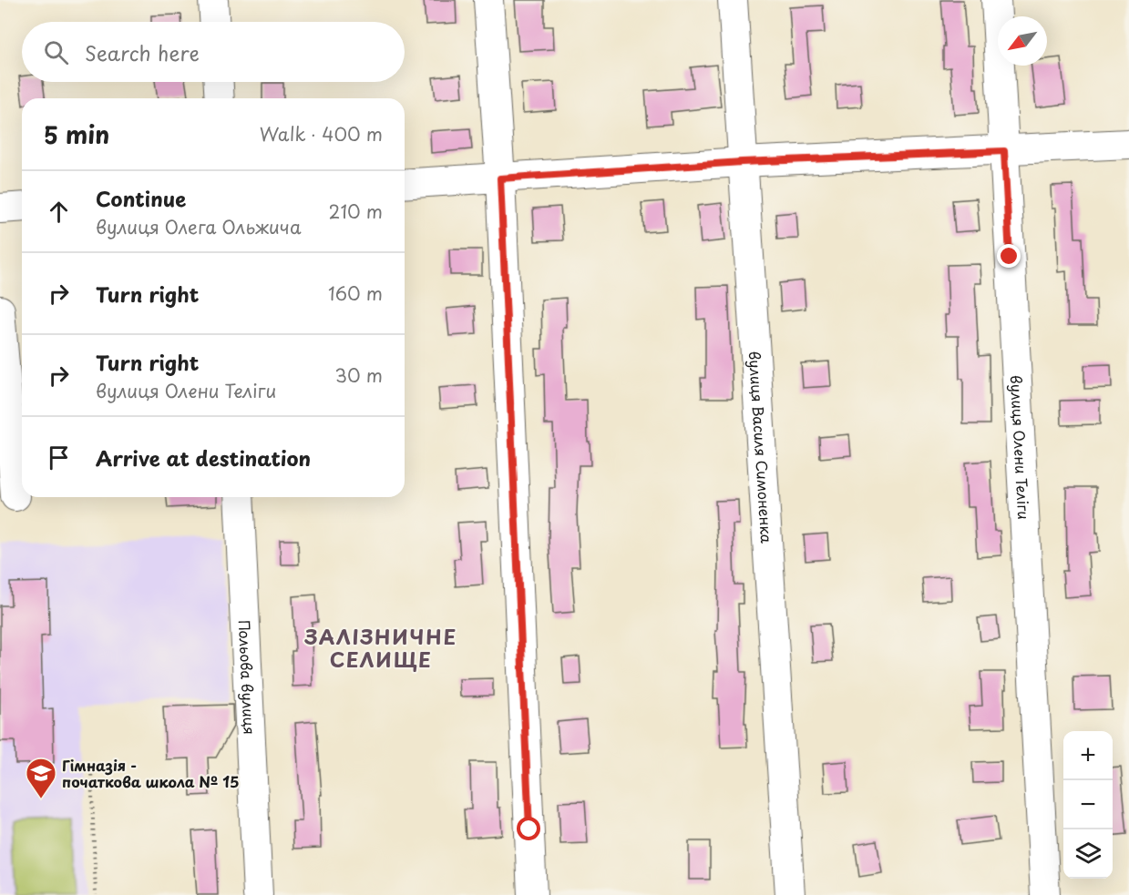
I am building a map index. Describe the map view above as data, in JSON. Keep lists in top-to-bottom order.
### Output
{
  "streets": {
    "street": ["вулиця Василя Симоненка", "вулиця Олени Теліги", "Польова вулиця"]
  },
  "districts": ["ЗАЛІЗНИЧНЕ СЕЛИЩЕ"],
  "places": {
    "school or university": ["Гімназія - початкова школа № 15"]
  },
  "north": "bottom left",
  "page": {
    "search": "Search here",
    "heading": ["5 min", "Walk · 400 m"],
    "list": [
      ["Continue", "вулиця Олега Ольжича", "210 m"],
      ["Turn right", "160 m"],
      ["Turn right", "вулиця Олени Теліги", "30 m"],
      "Arrive at destination"
    ],
    "map_buttons": ["+", "−"]
  }
}
